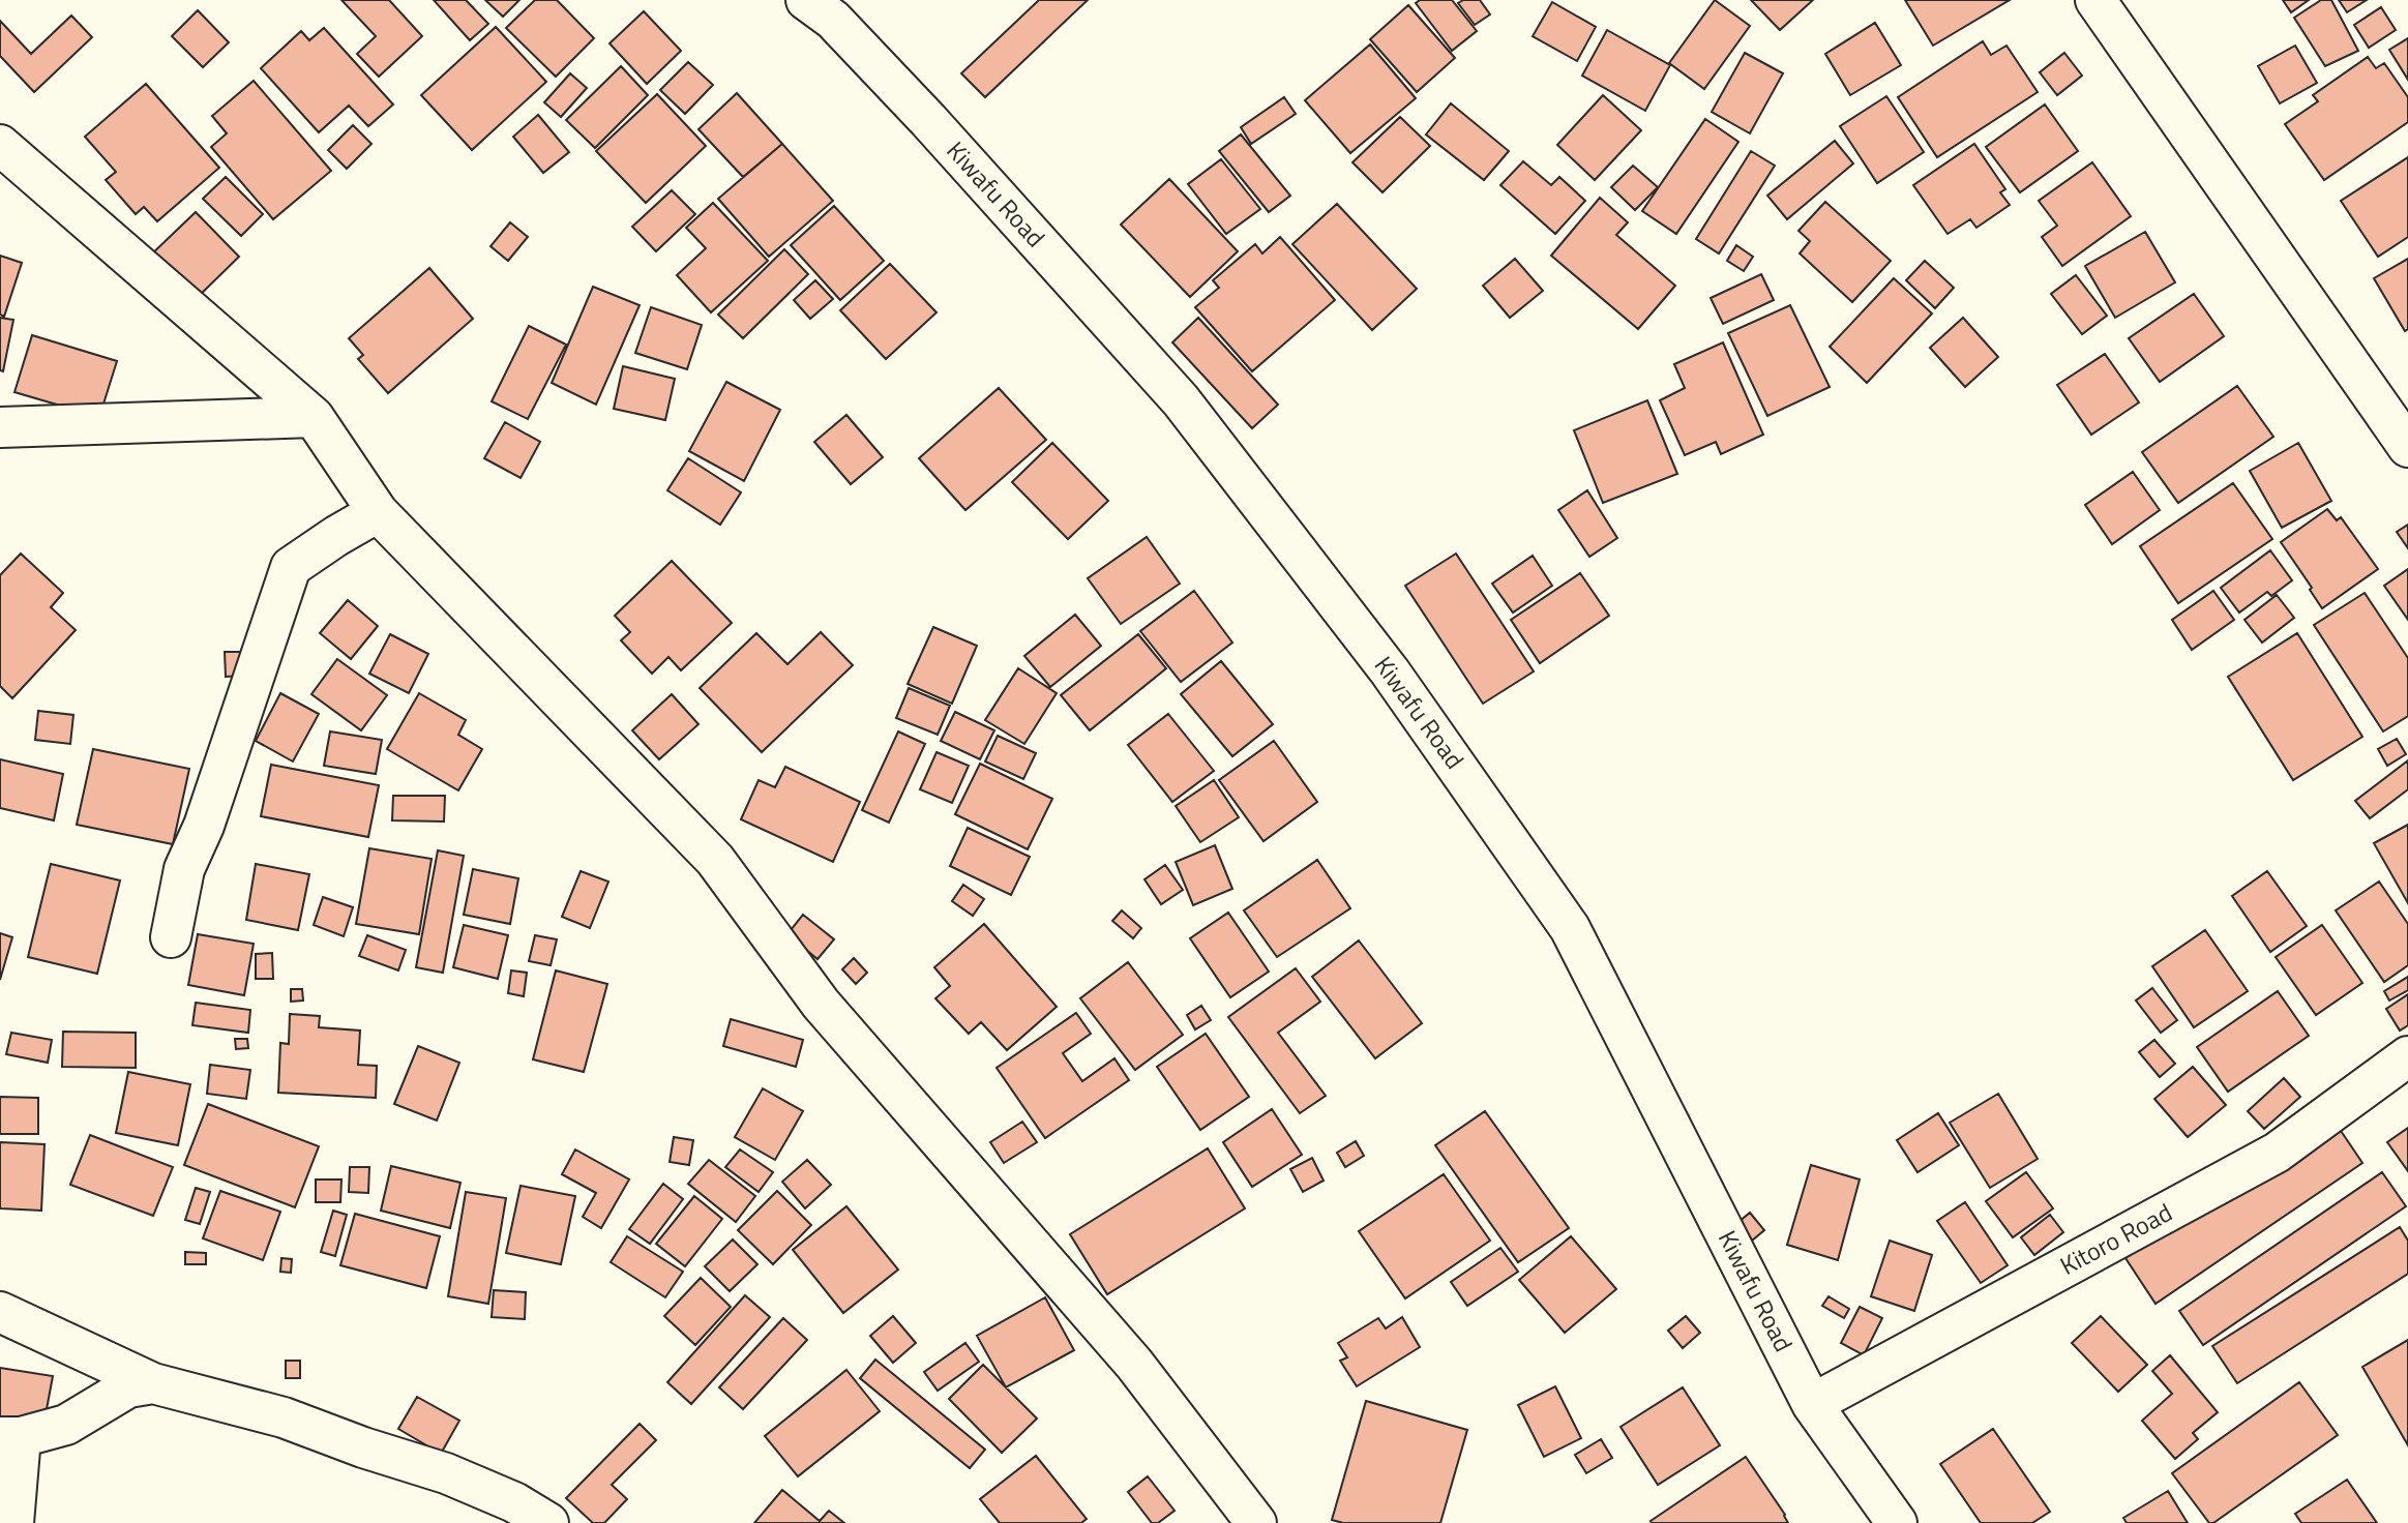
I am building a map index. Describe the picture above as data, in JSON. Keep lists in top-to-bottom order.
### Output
{
  "streets": {
    "street": ["Kiwafu Road", "Kitoro Road"]
  },
  "crossings": [
    ["Kiwafu Road", "Kitoro Road"]
  ]
}
